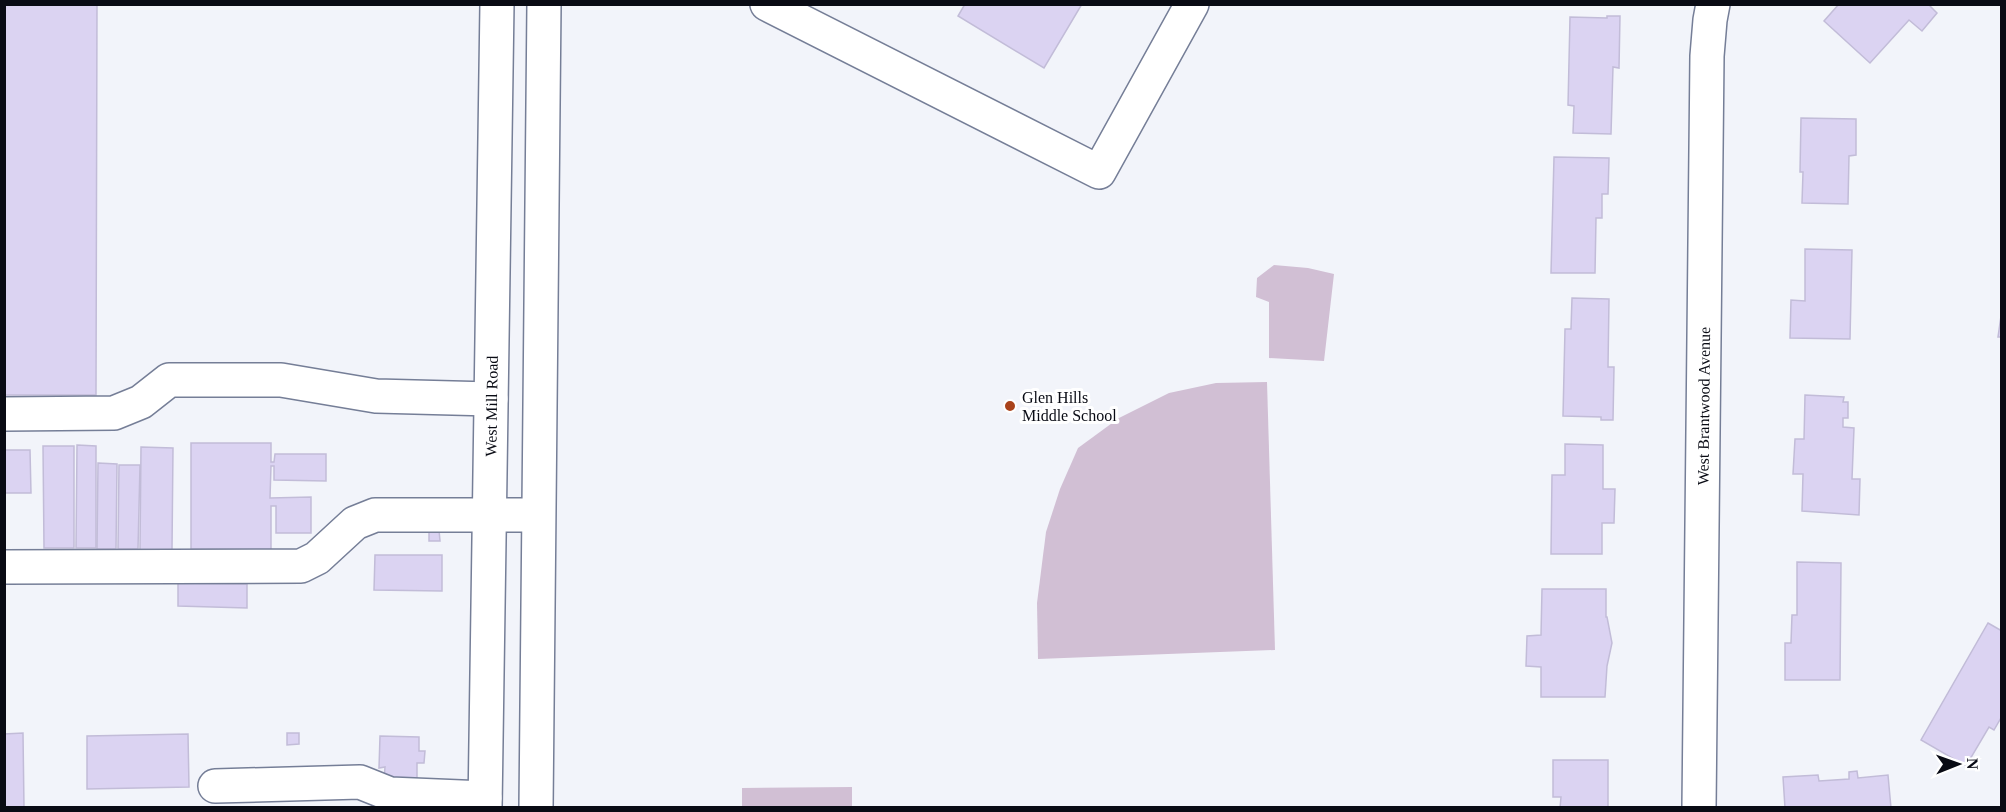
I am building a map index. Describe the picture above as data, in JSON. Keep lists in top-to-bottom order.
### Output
{
  "streets": {
    "main road": ["West Mill Road", "West Brantwood Avenue"]
  },
  "places": ["Glen Hills Middle School"],
  "north": "right"
}
